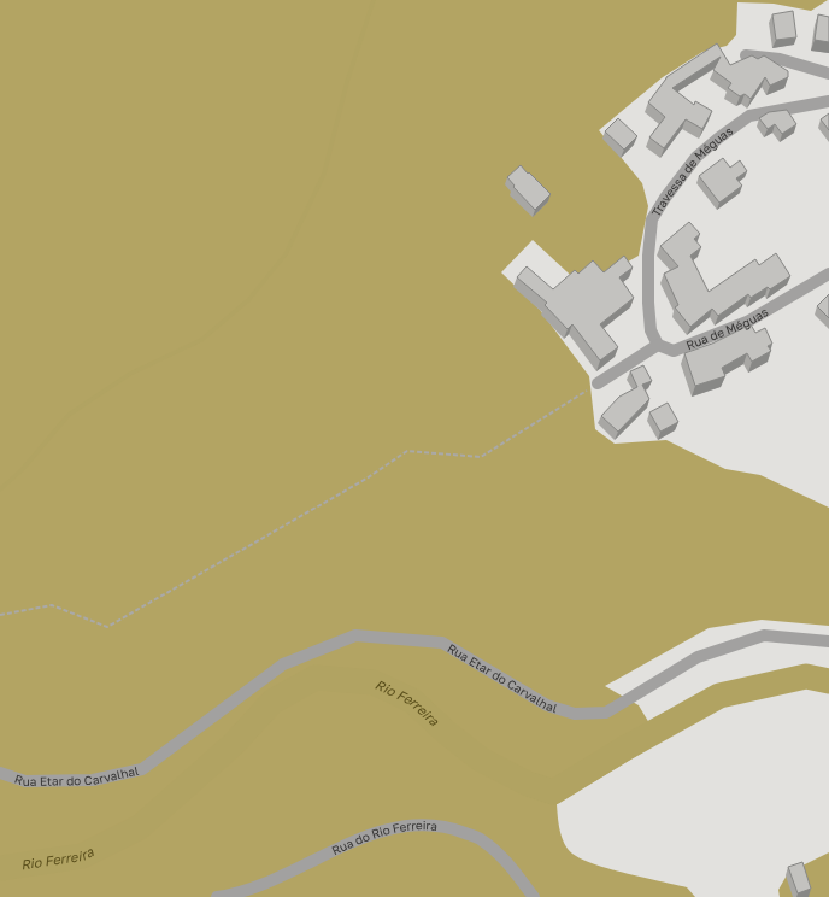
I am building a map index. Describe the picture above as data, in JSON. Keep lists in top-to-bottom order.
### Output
{
  "streets": {
    "street": [
      "Travessa de Méguas",
      "Rua de Méguas",
      "Rua Etar do Carvalhal",
      "Rua do Rio Ferreira"
    ]
  },
  "crossings": [
    ["Travessa de Méguas", "Rua de Méguas"]
  ],
  "water": ["Rio Ferreira"]
}
